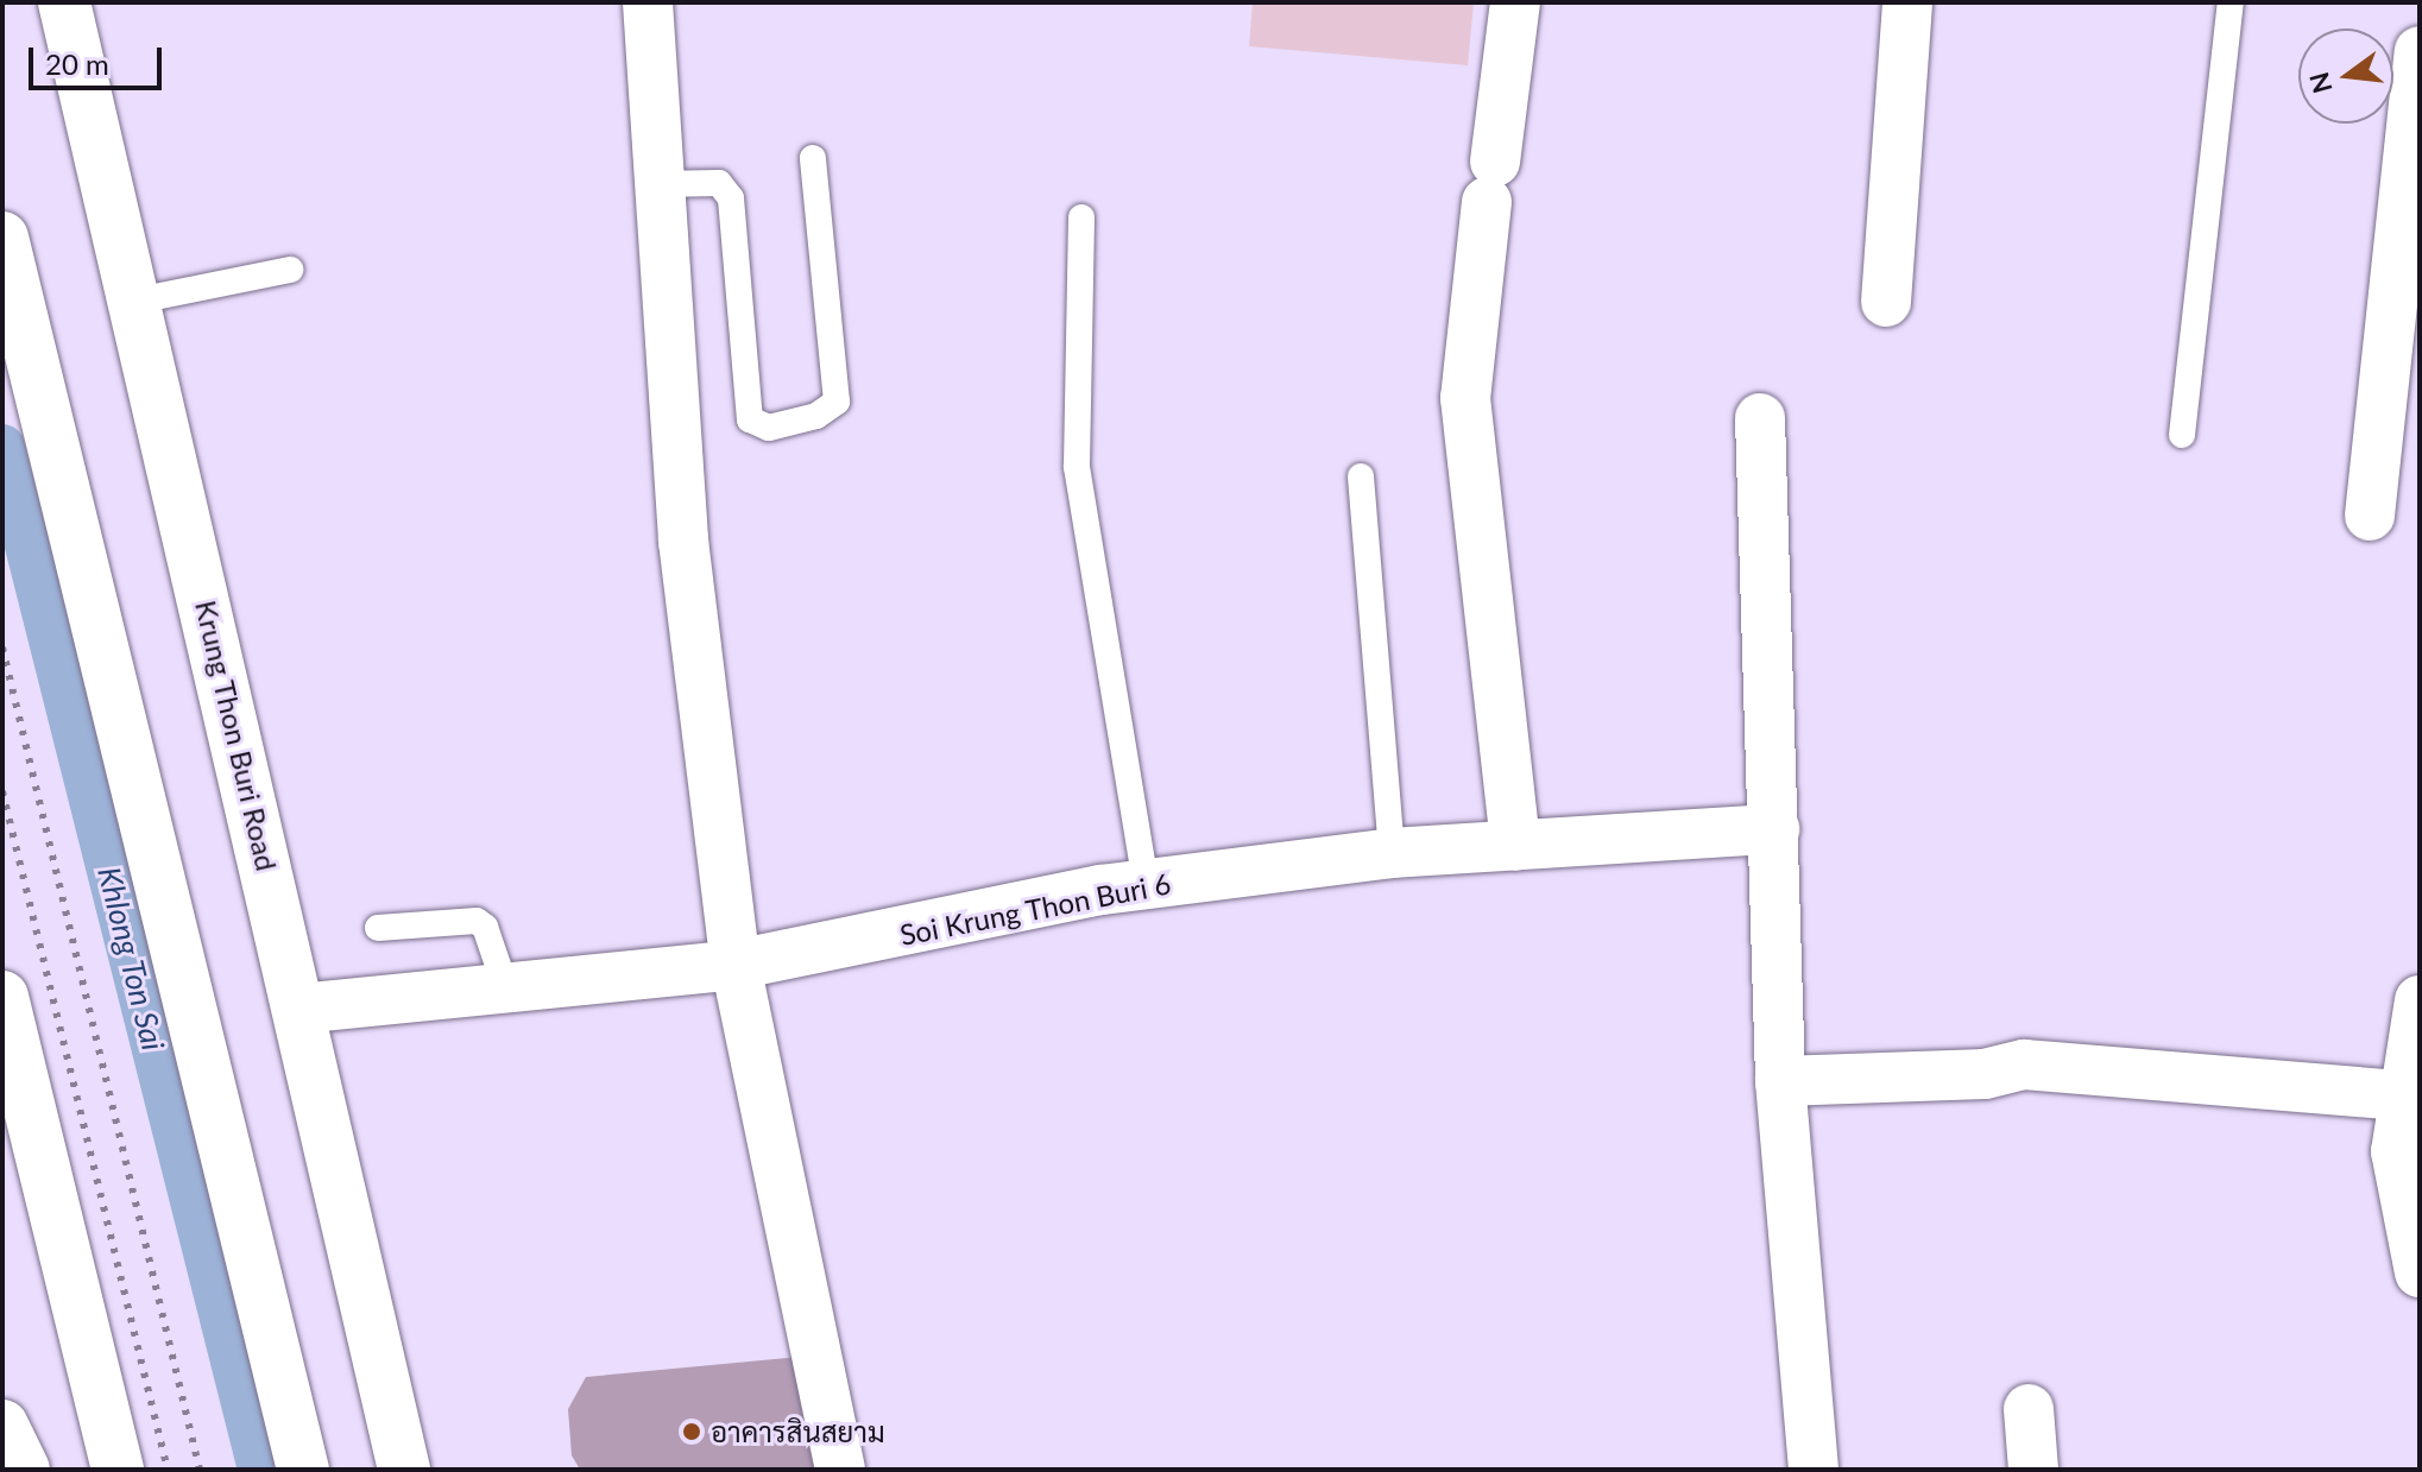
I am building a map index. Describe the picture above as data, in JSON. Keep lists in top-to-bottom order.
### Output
{
  "streets": {
    "main road": ["Krung Thon Buri Road"],
    "street": ["Soi Krung Thon Buri 6"]
  },
  "crossings": [
    ["Krung Thon Buri Road", "Soi Krung Thon Buri 6"]
  ],
  "water": ["Khlong Ton Sai"],
  "places": ["อาคารสินสยาม"],
  "scale_bar": "20 m",
  "north": "left"
}
